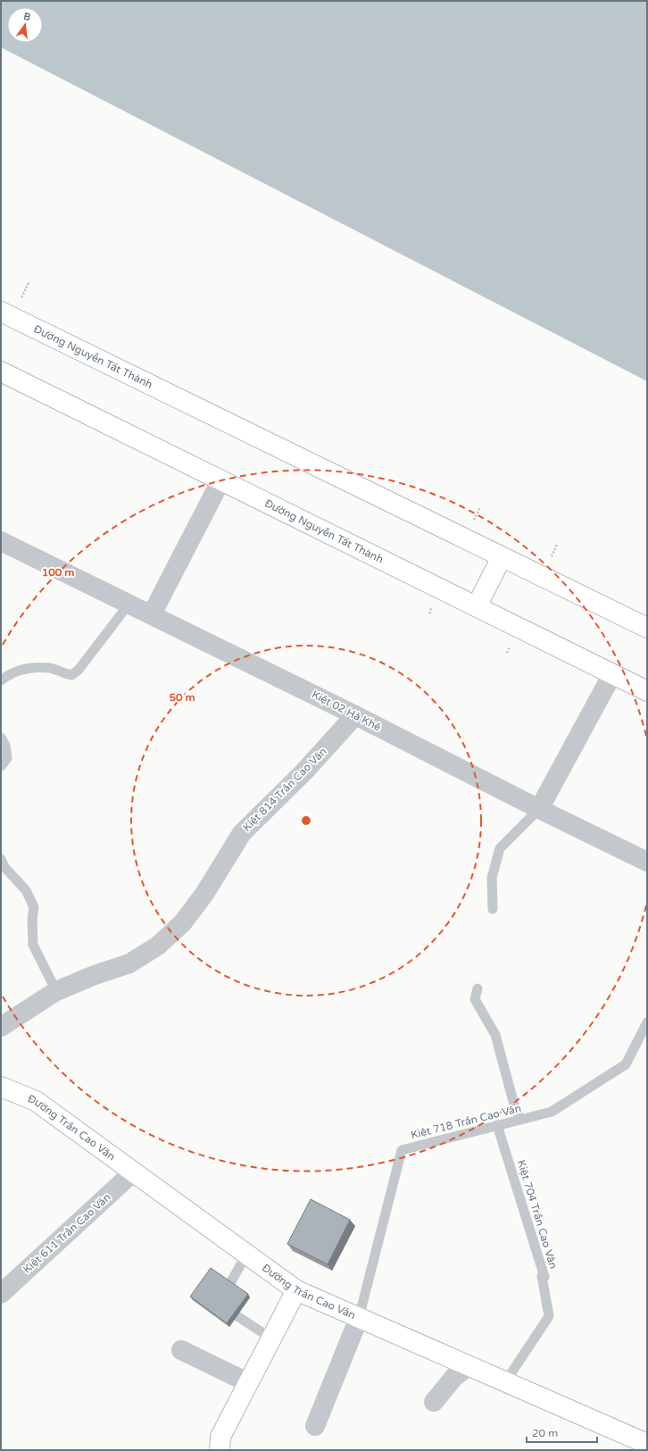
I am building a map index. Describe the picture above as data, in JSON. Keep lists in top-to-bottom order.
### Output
{
  "streets": {
    "main road": ["Đường Nguyễn Tất Thành", "Đường Trần Cao Vân"],
    "street": ["Kiệt 02 Hà Khê", "Kiệt 814 Trần Cao Vân", "Kiệt 611 Trần Cao Vân"],
    "lane": ["Kiệt 718 Trần Cao Vân", "Kiệt 704 Trần Cao Vân"]
  },
  "crossings": [
    ["Kiệt 02 Hà Khê", "Kiệt 814 Trần Cao Vân"],
    ["Kiệt 718 Trần Cao Vân", "Đường Trần Cao Vân"],
    ["Kiệt 718 Trần Cao Vân", "Kiệt 704 Trần Cao Vân"],
    ["Đường Trần Cao Vân", "Kiệt 704 Trần Cao Vân"],
    ["Đường Trần Cao Vân", "Kiệt 611 Trần Cao Vân"]
  ],
  "scale_bar": "20 m",
  "north": "top",
  "rings": ["100 m", "50 m"]
}
